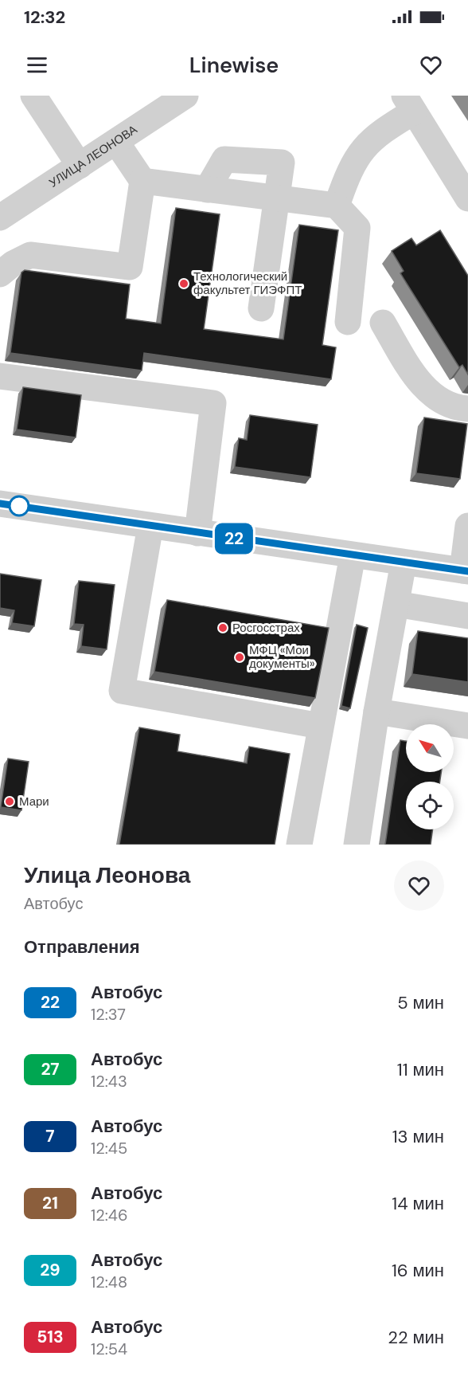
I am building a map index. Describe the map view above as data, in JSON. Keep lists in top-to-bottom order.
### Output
{
  "streets": {
    "street": ["УЛИЦА ЛЕОНОВА"]
  },
  "places": [
    "Технологический факультет ГИЭФПТ",
    "Росгосстрах",
    "МФЦ «Мои документы»",
    "Мари"
  ],
  "lines": ["bus line 22"],
  "north": "top left",
  "page": {
    "status": "12:32",
    "header": "Linewise",
    "on_map": "22",
    "heading": [
      ["Улица Леонова", "Автобус"],
      "Отправления"
    ],
    "list": [
      {
        "mark": "22",
        "name": "Автобус",
        "note": "12:37",
        "value": "5 мин"
      },
      {
        "mark": "27",
        "name": "Автобус",
        "note": "12:43",
        "value": "11 мин"
      },
      {
        "mark": "7",
        "name": "Автобус",
        "note": "12:45",
        "value": "13 мин"
      },
      {
        "mark": "21",
        "name": "Автобус",
        "note": "12:46",
        "value": "14 мин"
      },
      {
        "mark": "29",
        "name": "Автобус",
        "note": "12:48",
        "value": "16 мин"
      },
      {
        "mark": "513",
        "name": "Автобус",
        "note": "12:54",
        "value": "22 мин"
      }
    ]
  }
}
